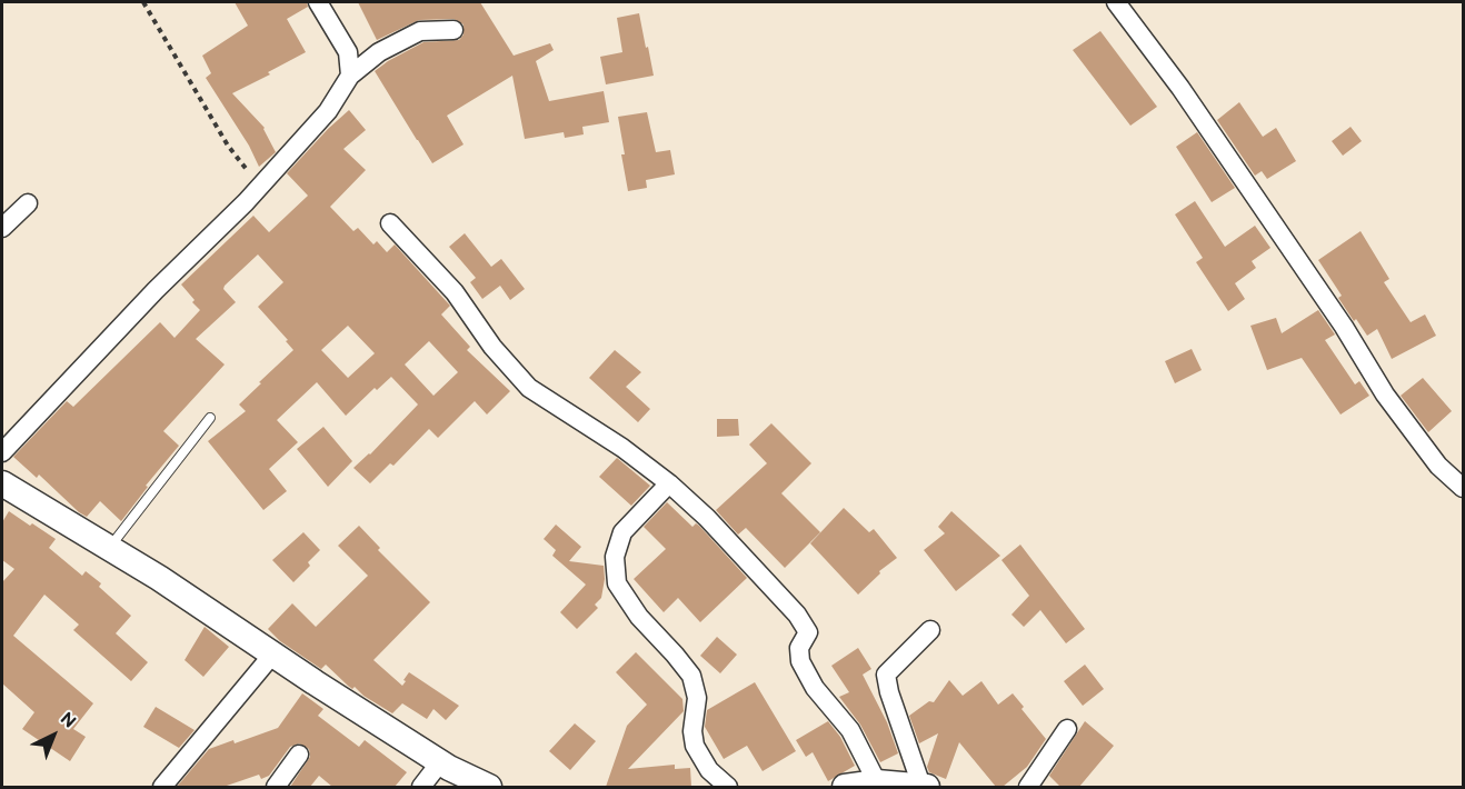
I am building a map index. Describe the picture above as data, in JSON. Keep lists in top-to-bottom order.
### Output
{
  "north": "top right"
}
